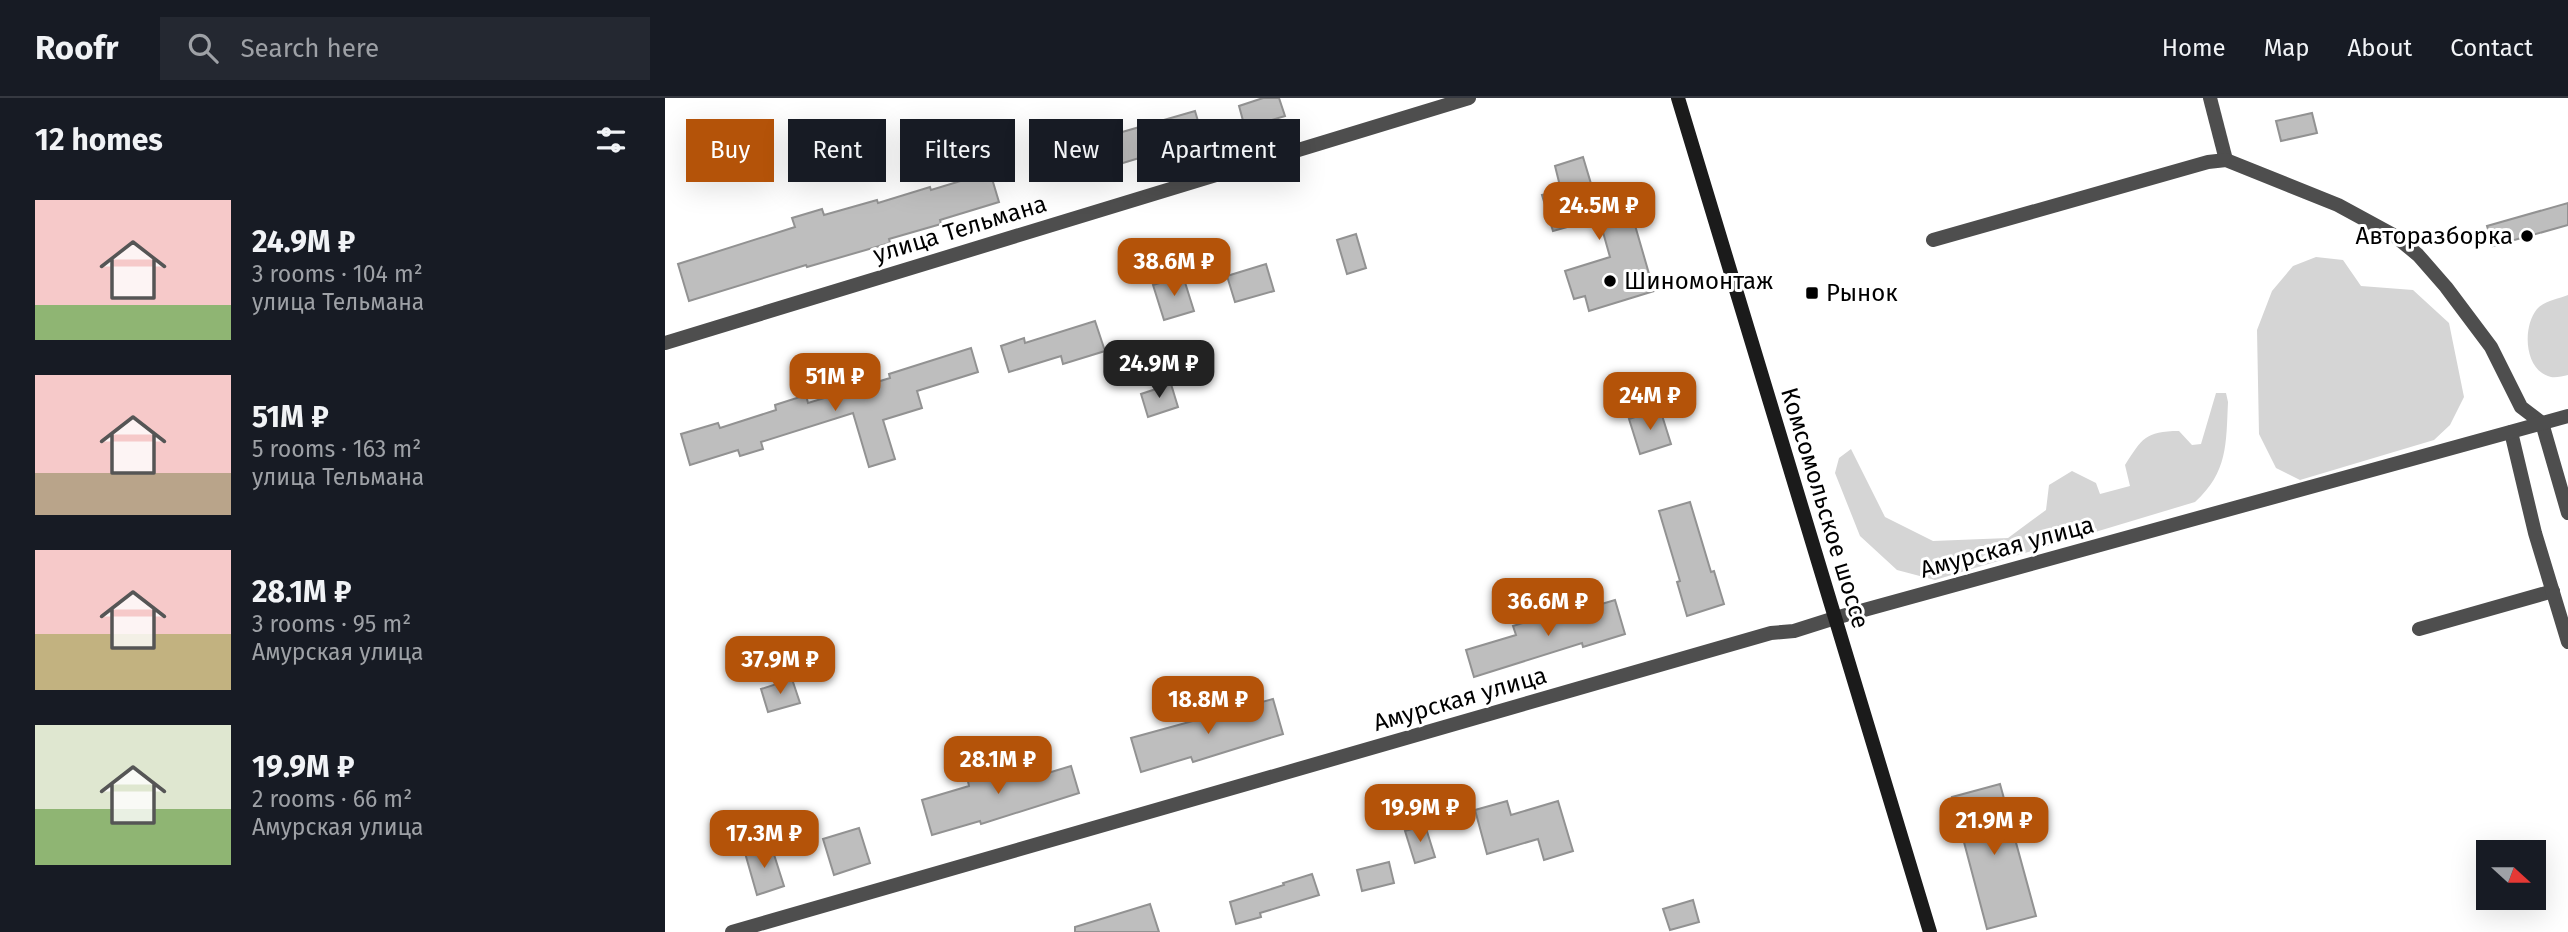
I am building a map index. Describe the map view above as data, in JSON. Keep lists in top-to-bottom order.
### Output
{
  "streets": {
    "main road": ["Комсомольское шоссе"],
    "street": ["улица Тельмана", "Амурская улица"]
  },
  "crossings": [
    ["Комсомольское шоссе", "Амурская улица"]
  ],
  "places": {
    "other": ["Авторазборка", "Шиномонтаж"],
    "transit": ["Рынок"]
  },
  "north": "right",
  "page": {
    "header": "Roofr",
    "search": "Search here",
    "nav": [
      "Home",
      "Map",
      "About",
      "Contact"
    ],
    "heading": "12 homes",
    "chip": [
      "Buy",
      "Rent",
      "Filters",
      "New",
      "Apartment"
    ],
    "list": [
      {
        "name": "24.9M ₽",
        "note": "3 rooms · 104 m² · улица Тельмана"
      },
      {
        "name": "51M ₽",
        "note": "5 rooms · 163 m² · улица Тельмана"
      },
      {
        "name": "28.1M ₽",
        "note": "3 rooms · 95 m² · Амурская улица"
      },
      {
        "name": "19.9M ₽",
        "note": "2 rooms · 66 m² · Амурская улица"
      }
    ],
    "price": [
      "24.5M ₽",
      "38.6M ₽",
      "24.9M ₽",
      "51M ₽",
      "24M ₽",
      "36.6M ₽",
      "37.9M ₽",
      "18.8M ₽",
      "28.1M ₽",
      "19.9M ₽",
      "21.9M ₽",
      "17.3M ₽"
    ]
  }
}
